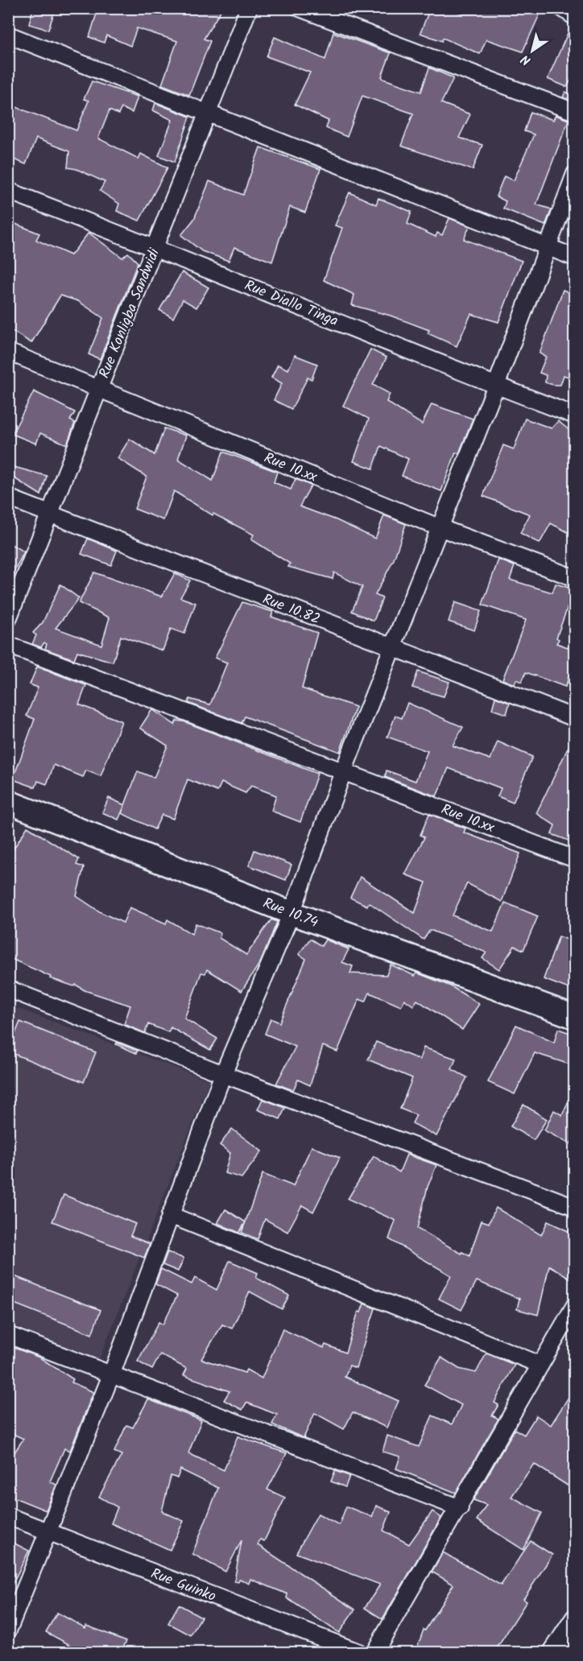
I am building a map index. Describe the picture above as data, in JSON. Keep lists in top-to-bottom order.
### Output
{
  "streets": {
    "main road": ["Rue 10.74"],
    "street": [
      "Rue Diallo Tinga",
      "Rue Konligba Sandwidi",
      "Rue 10.xx",
      "Rue 10.82",
      "Rue Guinko"
    ]
  },
  "crossings": [
    ["Rue Diallo Tinga", "Rue Konligba Sandwidi"],
    ["Rue Konligba Sandwidi", "Rue 10.xx"],
    ["Rue Konligba Sandwidi", "Rue 10.82"]
  ],
  "north": "bottom left"
}
